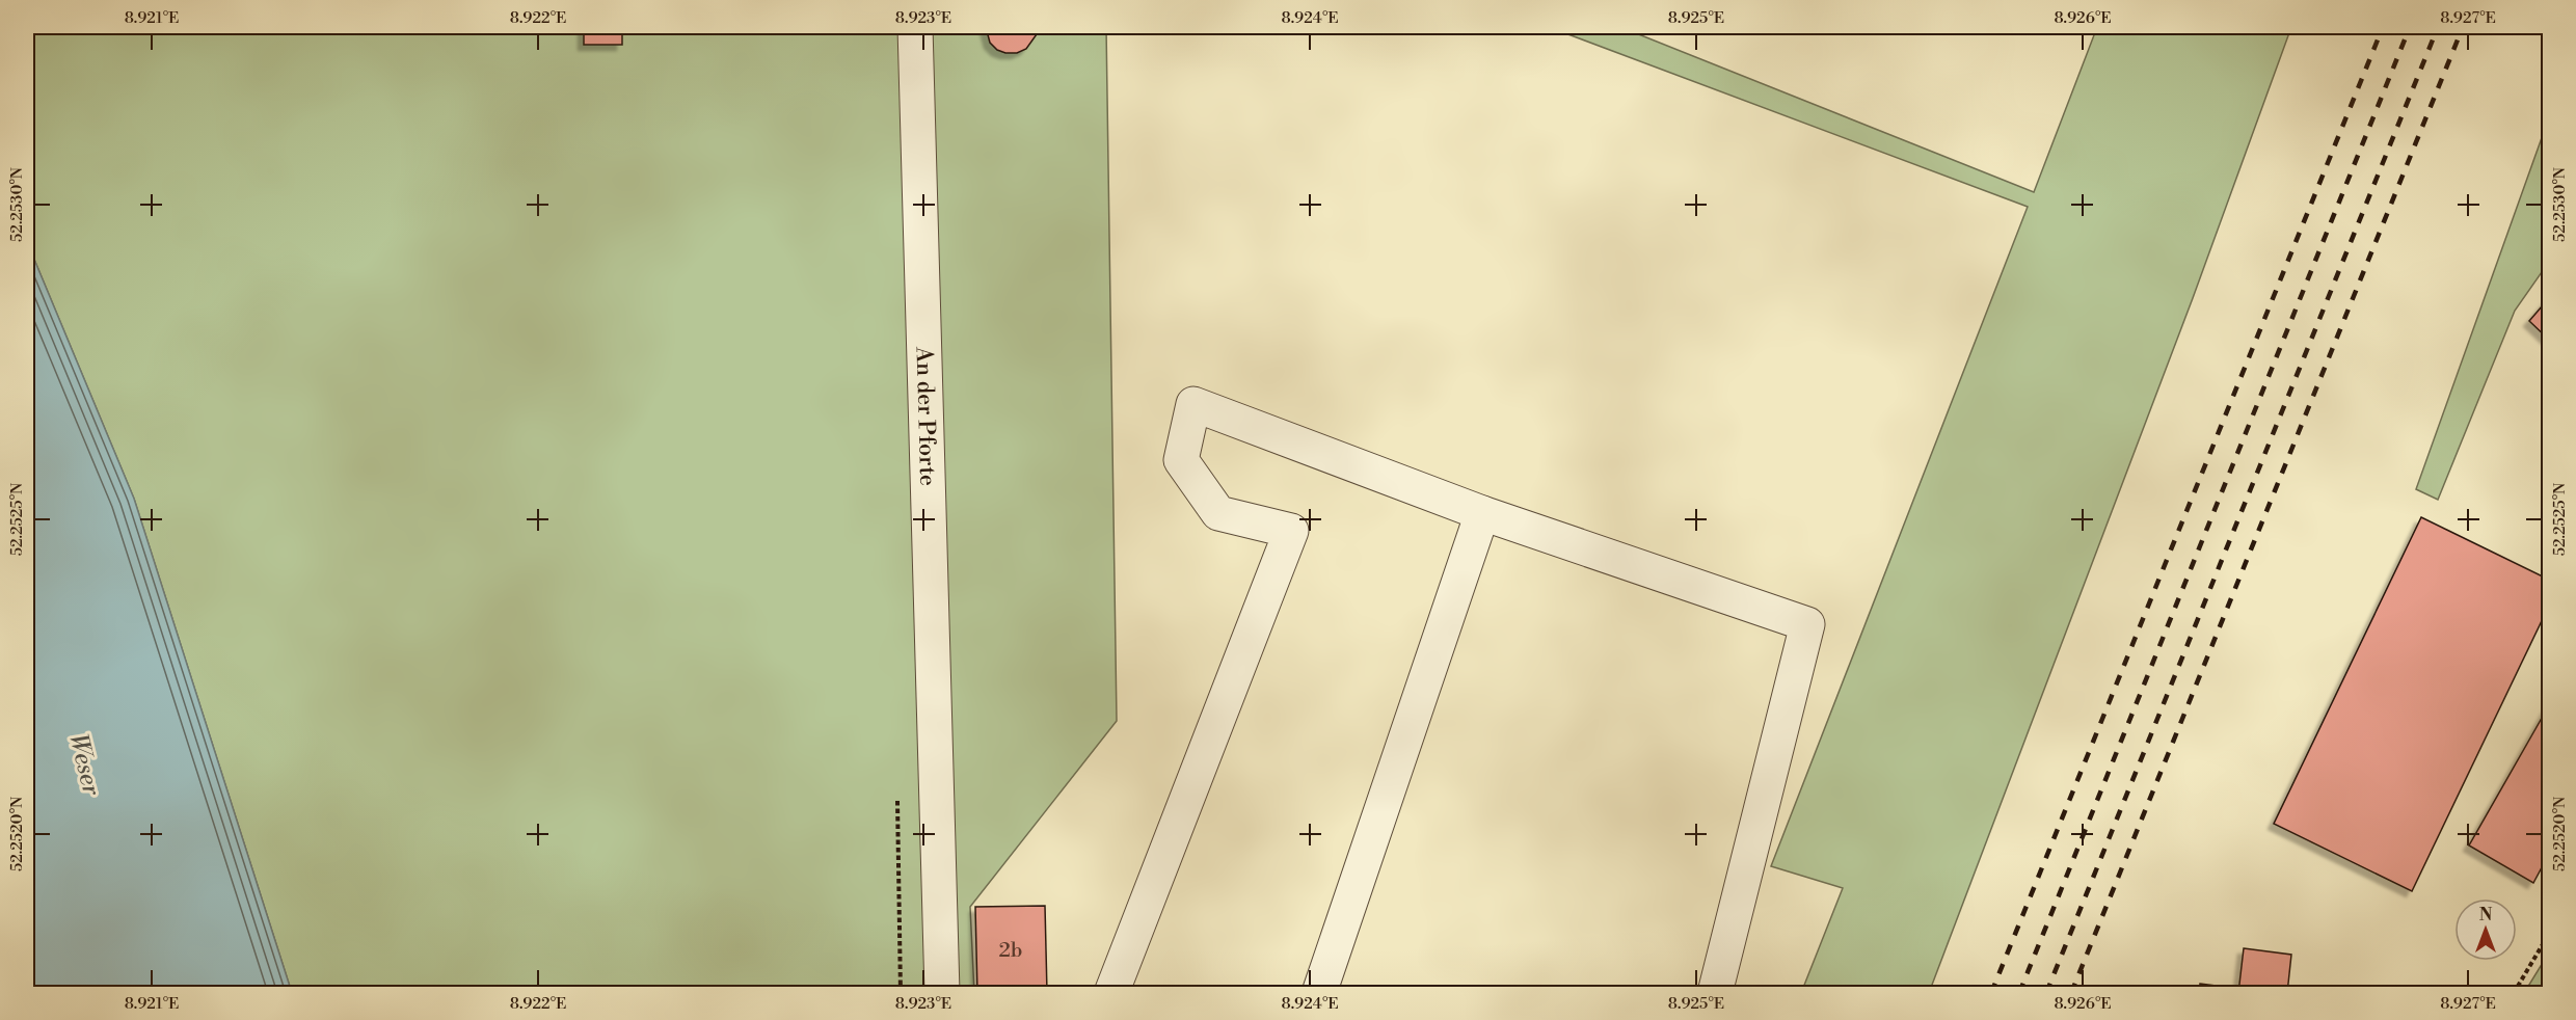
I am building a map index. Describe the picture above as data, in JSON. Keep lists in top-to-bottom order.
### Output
{
  "streets": {
    "street": ["An der Pforte"]
  },
  "water": ["Weser"],
  "house_numbers": ["2b"],
  "north": "top",
  "coordinates": [
    "8.921°E",
    "8.922°E",
    "8.923°E",
    "8.924°E",
    "8.925°E",
    "8.926°E",
    "8.927°E",
    "52.2530°N",
    "52.2525°N",
    "52.2520°N"
  ]
}
